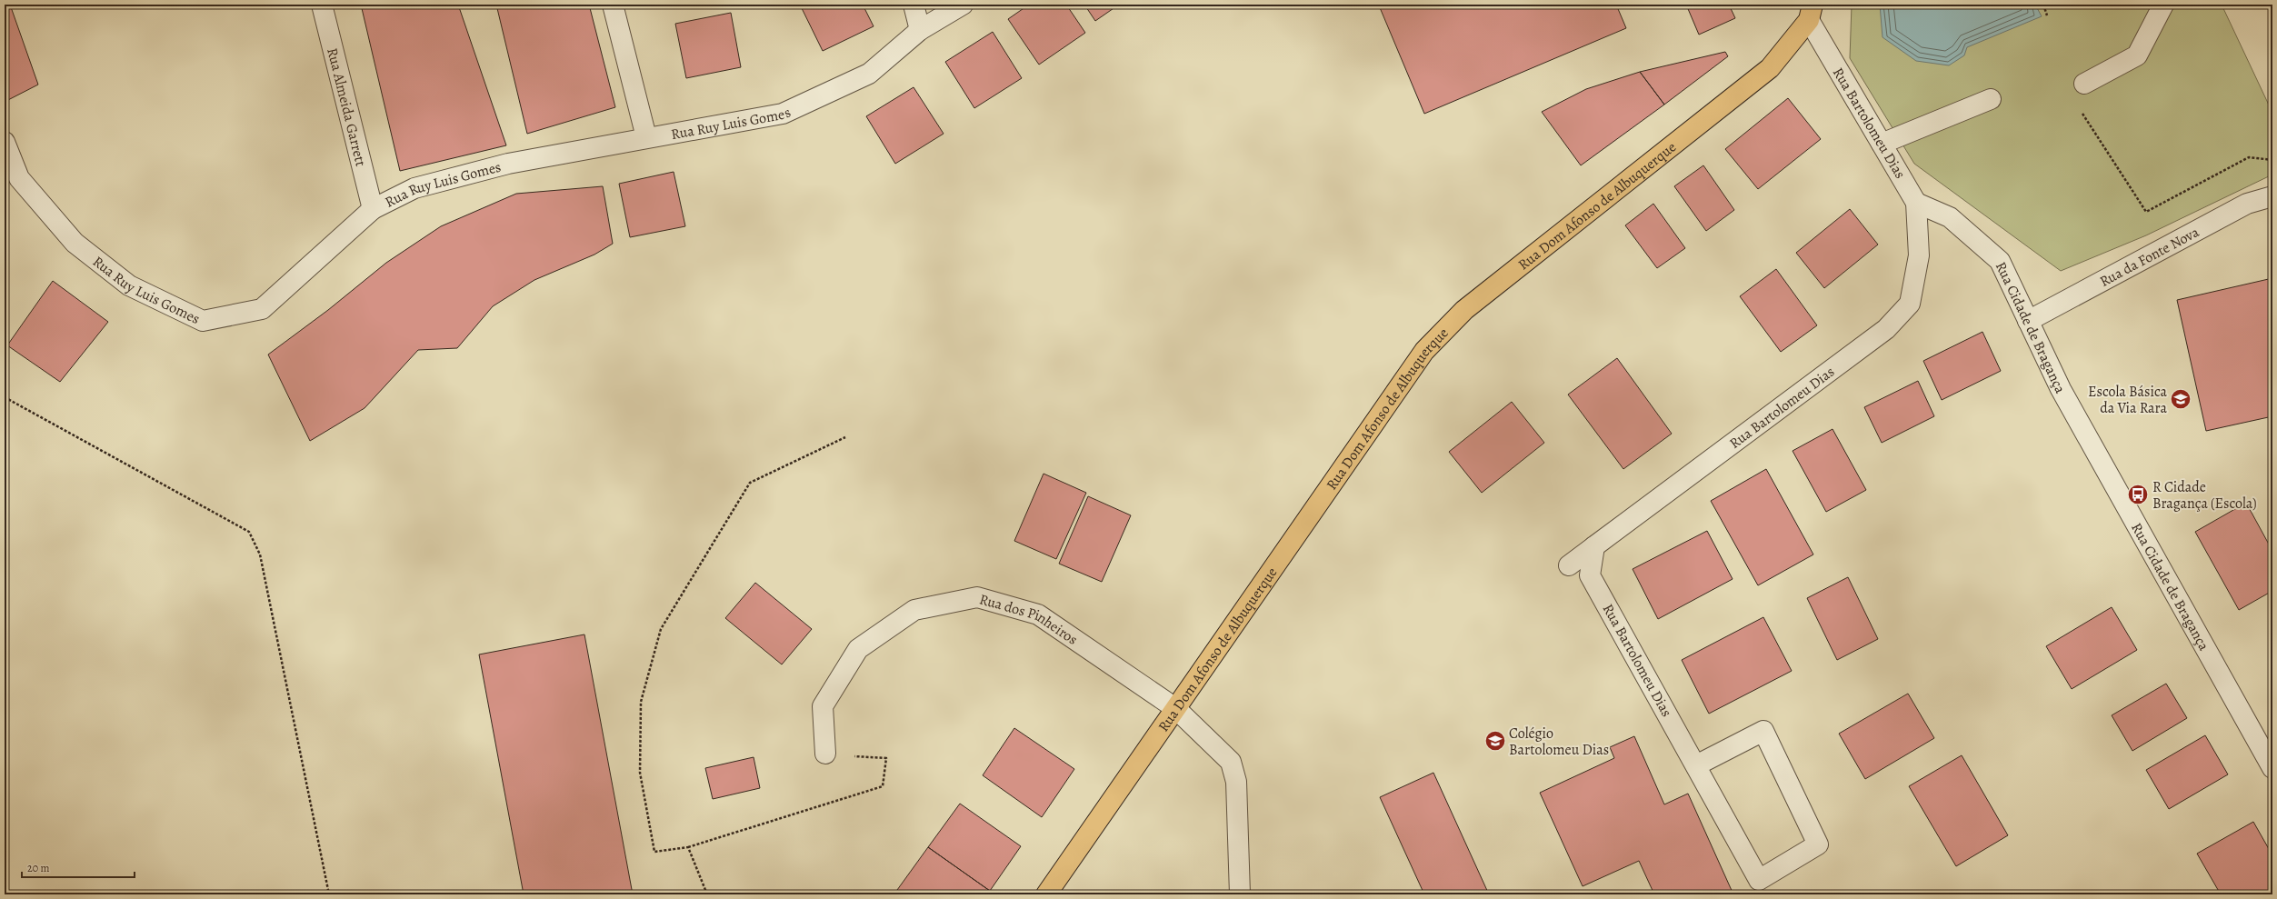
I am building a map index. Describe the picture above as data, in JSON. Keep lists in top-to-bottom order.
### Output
{
  "streets": {
    "main road": ["Rua Dom Afonso de Albuquerque"],
    "street": [
      "Rua Almeida Garrett",
      "Rua Ruy Luis Gomes",
      "Rua Bartolomeu Dias",
      "Rua da Fonte Nova",
      "Rua Cidade de Bragança",
      "Rua dos Pinheiros"
    ]
  },
  "crossings": [
    ["Rua Almeida Garrett", "Rua Ruy Luis Gomes"],
    ["Rua Bartolomeu Dias", "Rua Dom Afonso de Albuquerque"],
    ["Rua Bartolomeu Dias", "Rua Cidade de Bragança"],
    ["Rua Dom Afonso de Albuquerque", "Rua dos Pinheiros"],
    ["Rua da Fonte Nova", "Rua Cidade de Bragança"]
  ],
  "places": {
    "school or university": ["Escola Básica da Via Rara", "Colégio Bartolomeu Dias"],
    "bus stop": ["R Cidade Bragança (Escola)"]
  },
  "scale_bar": "20 m"
}
